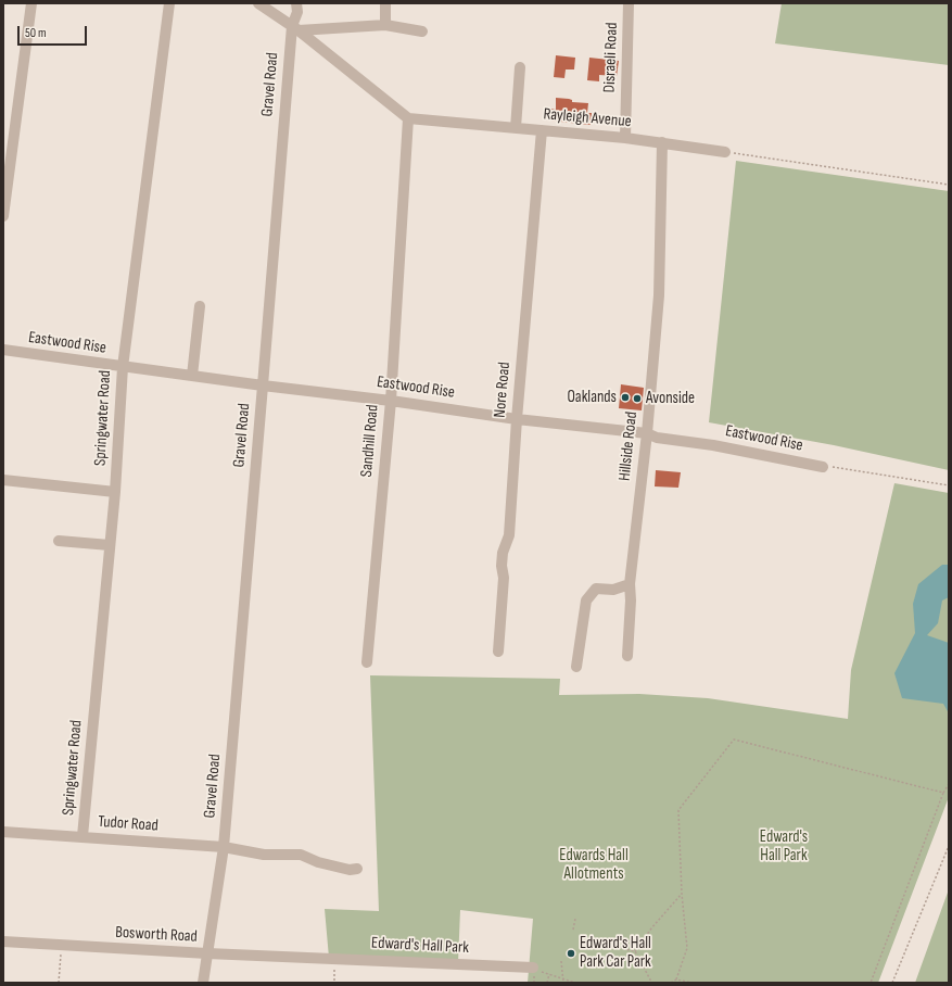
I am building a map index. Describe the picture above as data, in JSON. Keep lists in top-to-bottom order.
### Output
{
  "streets": {
    "street": [
      "Disraeli Road",
      "Gravel Road",
      "Rayleigh Avenue",
      "Eastwood Rise",
      "Nore Road",
      "Springwater Road",
      "Sandhill Road",
      "Hillside Road",
      "Tudor Road",
      "Bosworth Road",
      "Edward's Hall Park"
    ]
  },
  "crossings": [
    ["Disraeli Road", "Rayleigh Avenue"],
    ["Gravel Road", "Eastwood Rise"],
    ["Gravel Road", "Tudor Road"],
    ["Gravel Road", "Bosworth Road"],
    ["Rayleigh Avenue", "Nore Road"],
    ["Rayleigh Avenue", "Sandhill Road"],
    ["Rayleigh Avenue", "Hillside Road"],
    ["Eastwood Rise", "Nore Road"],
    ["Eastwood Rise", "Springwater Road"],
    ["Eastwood Rise", "Sandhill Road"],
    ["Eastwood Rise", "Hillside Road"],
    ["Springwater Road", "Tudor Road"],
    ["Bosworth Road", "Edward's Hall Park"]
  ],
  "parks": ["Edward's Hall Park", "Edwards Hall Allotments"],
  "places": ["Oaklands", "Avonside", "Edward's Hall Park Car Park"],
  "scale_bar": "50 m"
}
